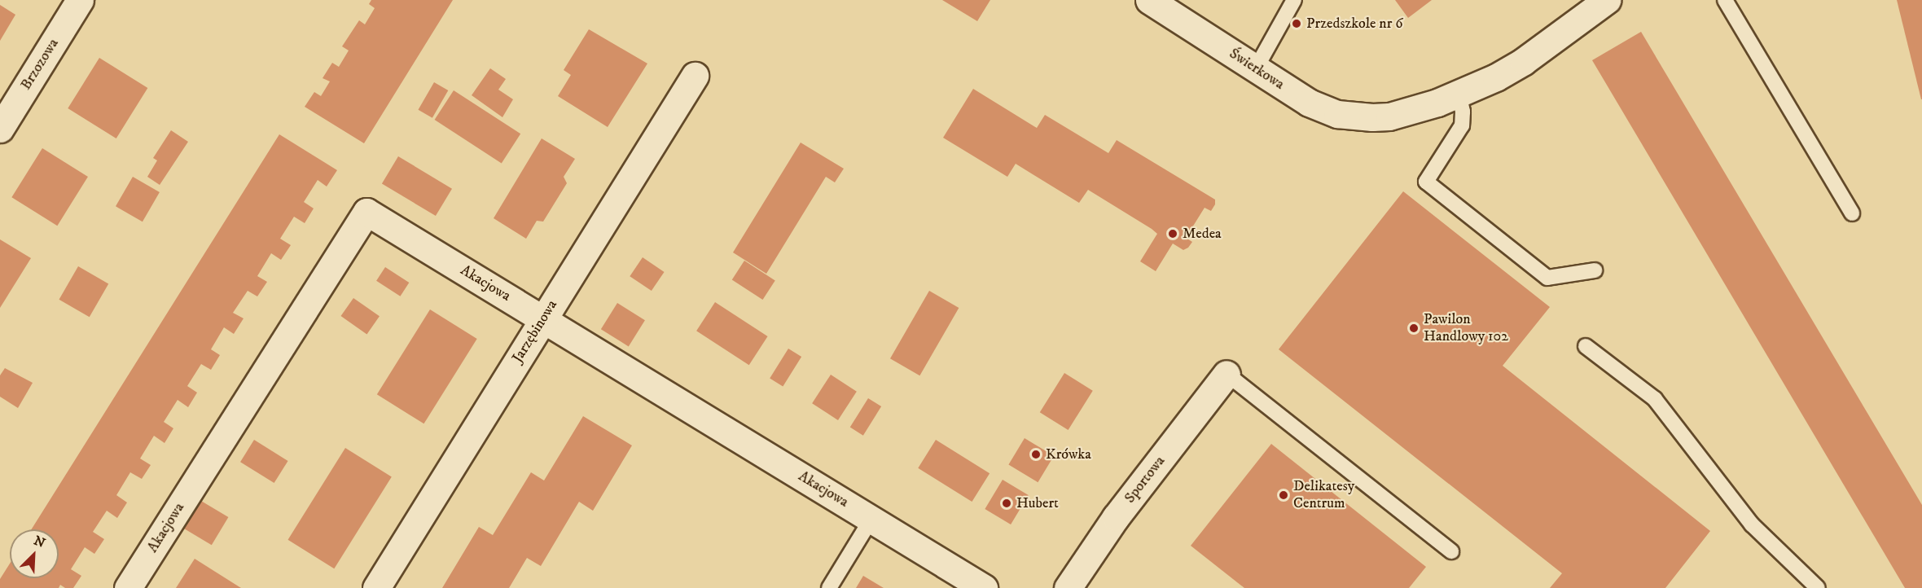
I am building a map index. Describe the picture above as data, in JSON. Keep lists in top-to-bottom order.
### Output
{
  "streets": {
    "street": [
      "Brzozowa",
      "Świerkowa",
      "Akacjowa",
      "Jarzębinowa",
      "Sportowa"
    ]
  },
  "crossings": [
    ["Akacjowa", "Jarzębinowa"]
  ],
  "places": [
    "Przedszkole nr 6",
    "Medea",
    "Pawilon Handlowy 102",
    "Krówka",
    "Delikatesy Centrum",
    "Hubert"
  ],
  "north": "top right"
}
